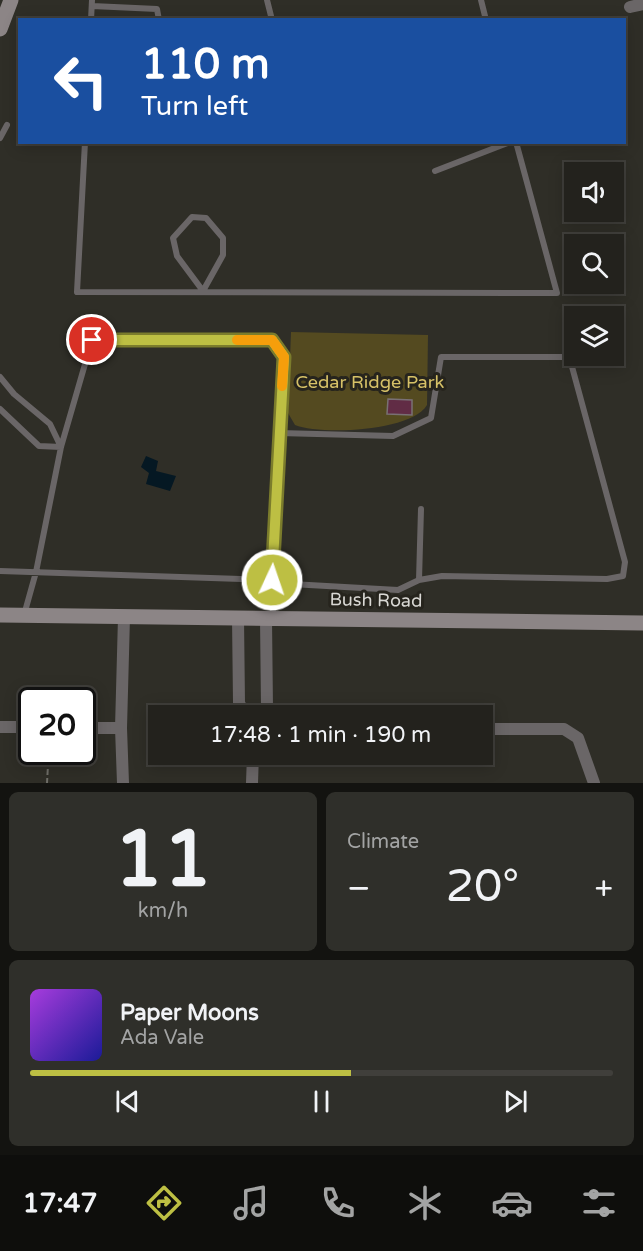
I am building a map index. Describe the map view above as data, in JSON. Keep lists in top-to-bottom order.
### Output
{
  "streets": {
    "main road": ["Bush Road"]
  },
  "parks": ["Cedar Ridge Park"],
  "page": {
    "turn": ["110 m", "Turn left"],
    "limit": "20",
    "trip": "17:48 · 1 min · 190 m",
    "tile": [
      ["11", "km/h"],
      "Climate"
    ],
    "heat": ["−", "20°", "+"],
    "song": ["Paper Moons", "Ada Vale"],
    "tabs": "17:47"
  }
}
